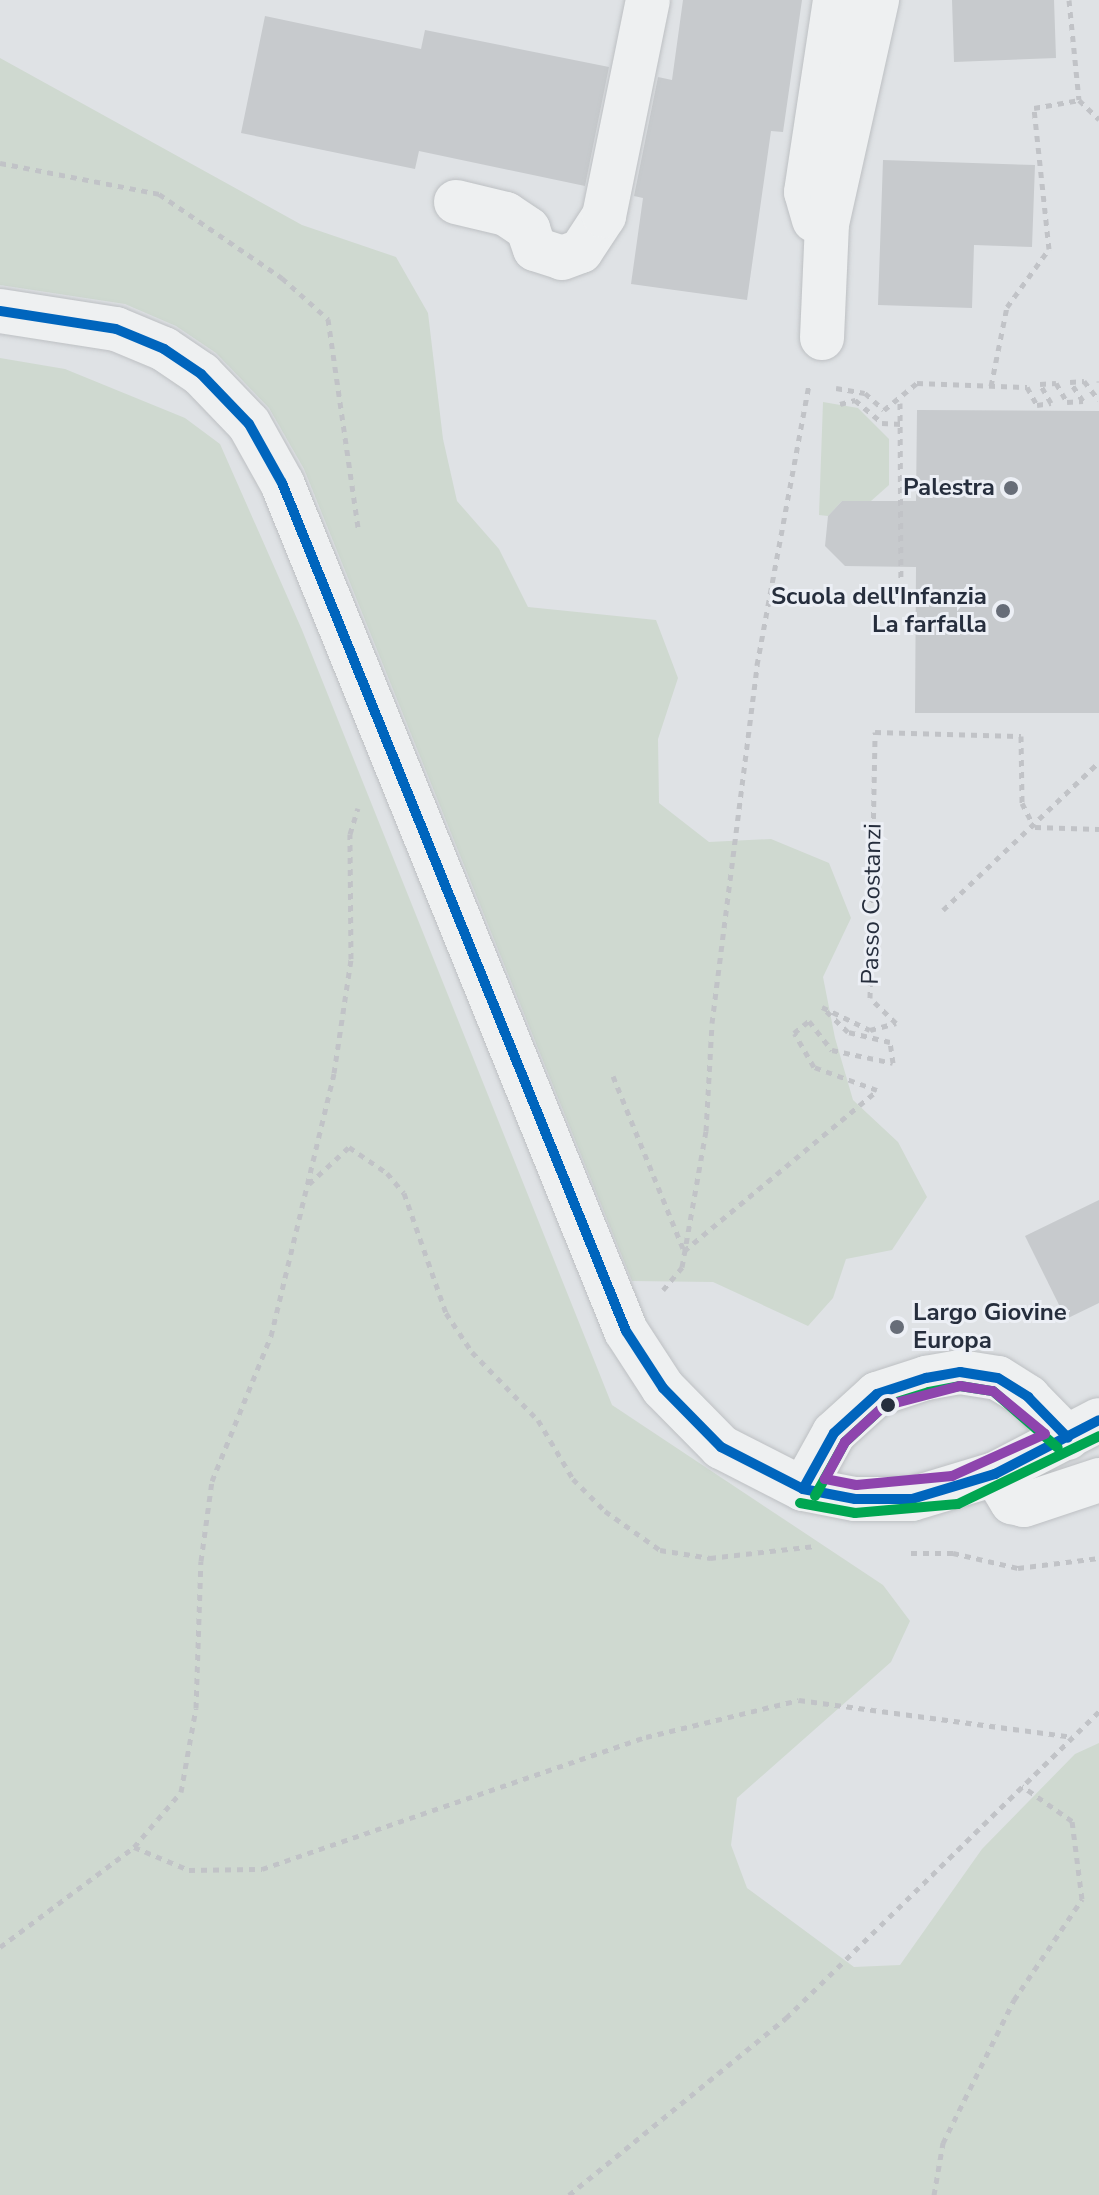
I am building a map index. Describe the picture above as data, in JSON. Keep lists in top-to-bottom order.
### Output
{
  "streets": {
    "path": ["Passo Costanzi"]
  },
  "places": ["Palestra", "Scuola dell'Infanzia La farfalla", "Largo Giovine Europa"]
}
